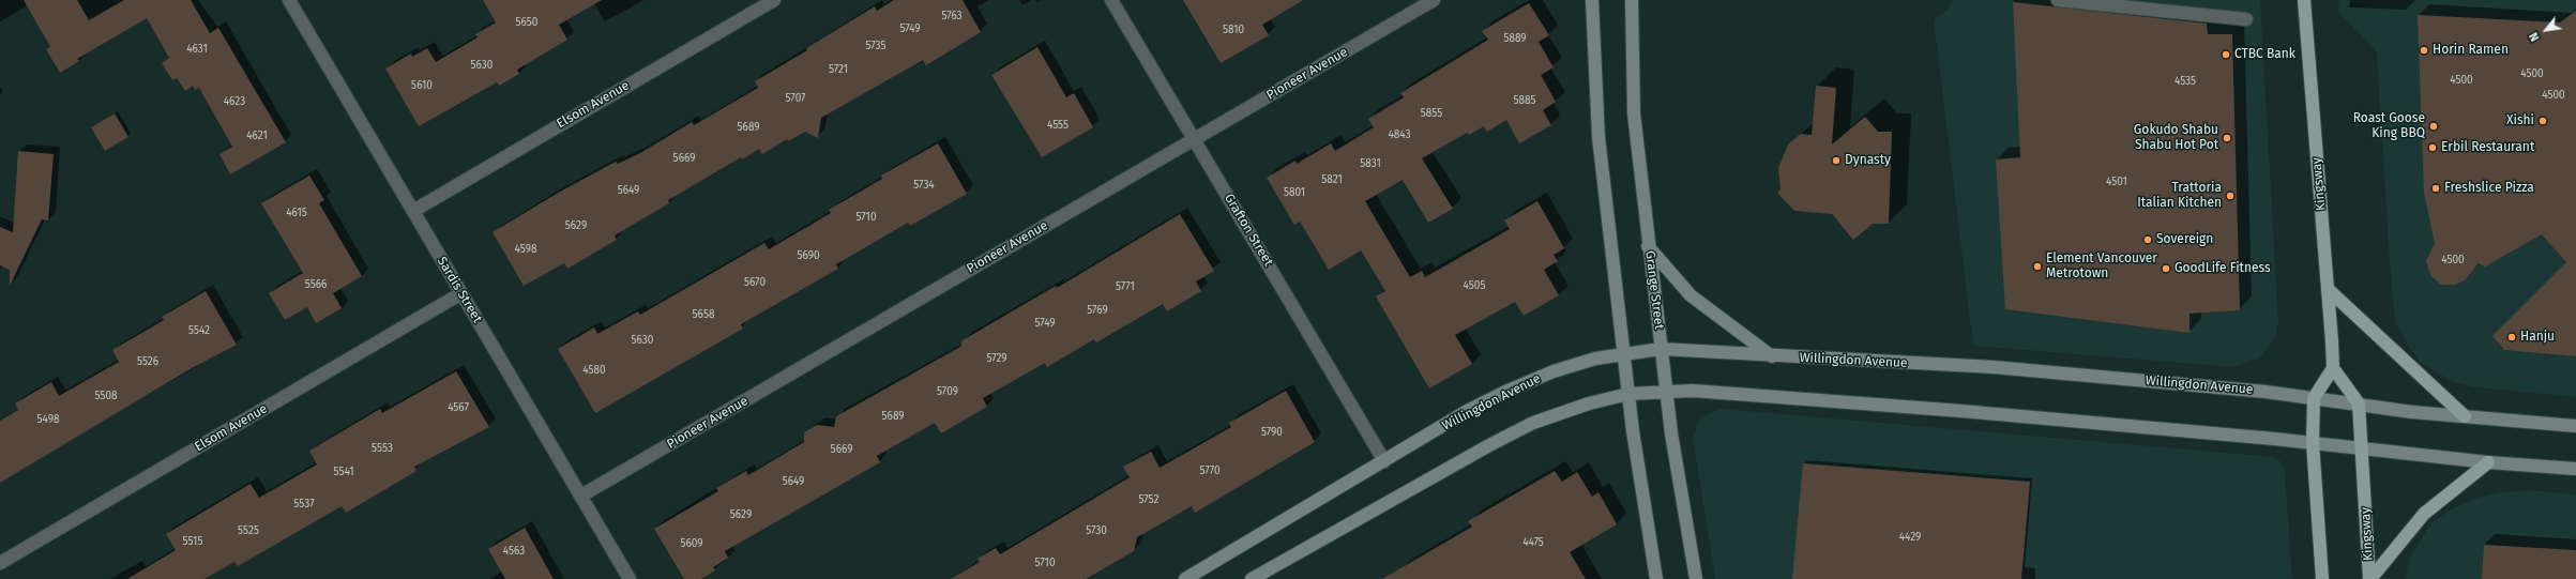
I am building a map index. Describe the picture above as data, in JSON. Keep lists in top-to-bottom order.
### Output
{
  "streets": {
    "main road": ["Kingsway", "Grange Street", "Willingdon Avenue"],
    "street": [
      "Pioneer Avenue",
      "Elsom Avenue",
      "Grafton Street",
      "Sardis Street"
    ]
  },
  "crossings": [
    ["Pioneer Avenue", "Grafton Street"],
    ["Pioneer Avenue", "Sardis Street"],
    ["Elsom Avenue", "Sardis Street"],
    ["Kingsway", "Willingdon Avenue"],
    ["Grafton Street", "Willingdon Avenue"],
    ["Grange Street", "Willingdon Avenue"]
  ],
  "places": [
    "Horin Ramen",
    "CTBC Bank",
    "Xishi",
    "Roast Goose King BBQ",
    "Gokudo Shabu Shabu Hot Pot",
    "Erbil Restaurant",
    "Dynasty",
    "Freshslice Pizza",
    "Trattoria Italian Kitchen",
    "Sovereign",
    "Element Vancouver Metrotown",
    "GoodLife Fitness",
    "Hanju"
  ],
  "house_numbers": [
    "5763",
    "5650",
    "5749",
    "5810",
    "5889",
    "5735",
    "4631",
    "5630",
    "5721",
    "4500",
    "4500",
    "4535",
    "5610",
    "4500",
    "5707",
    "5885",
    "4623",
    "5855",
    "4555",
    "5689",
    "4843",
    "4621",
    "5669",
    "5831",
    "5821",
    "4501",
    "5734",
    "5649",
    "5801",
    "4615",
    "5710",
    "5629",
    "4598",
    "5690",
    "4500",
    "5670",
    "5566",
    "4505",
    "5771",
    "5769",
    "5658",
    "5749",
    "5542",
    "5630",
    "5729",
    "5526",
    "4580",
    "5709",
    "5508",
    "4567",
    "5689",
    "5498",
    "5790",
    "5553",
    "5669",
    "5770",
    "5541",
    "5649",
    "5752",
    "5537",
    "5629",
    "5525",
    "5730",
    "4429",
    "5515",
    "4475",
    "5609",
    "4563",
    "5710"
  ],
  "north": "bottom left"
}
